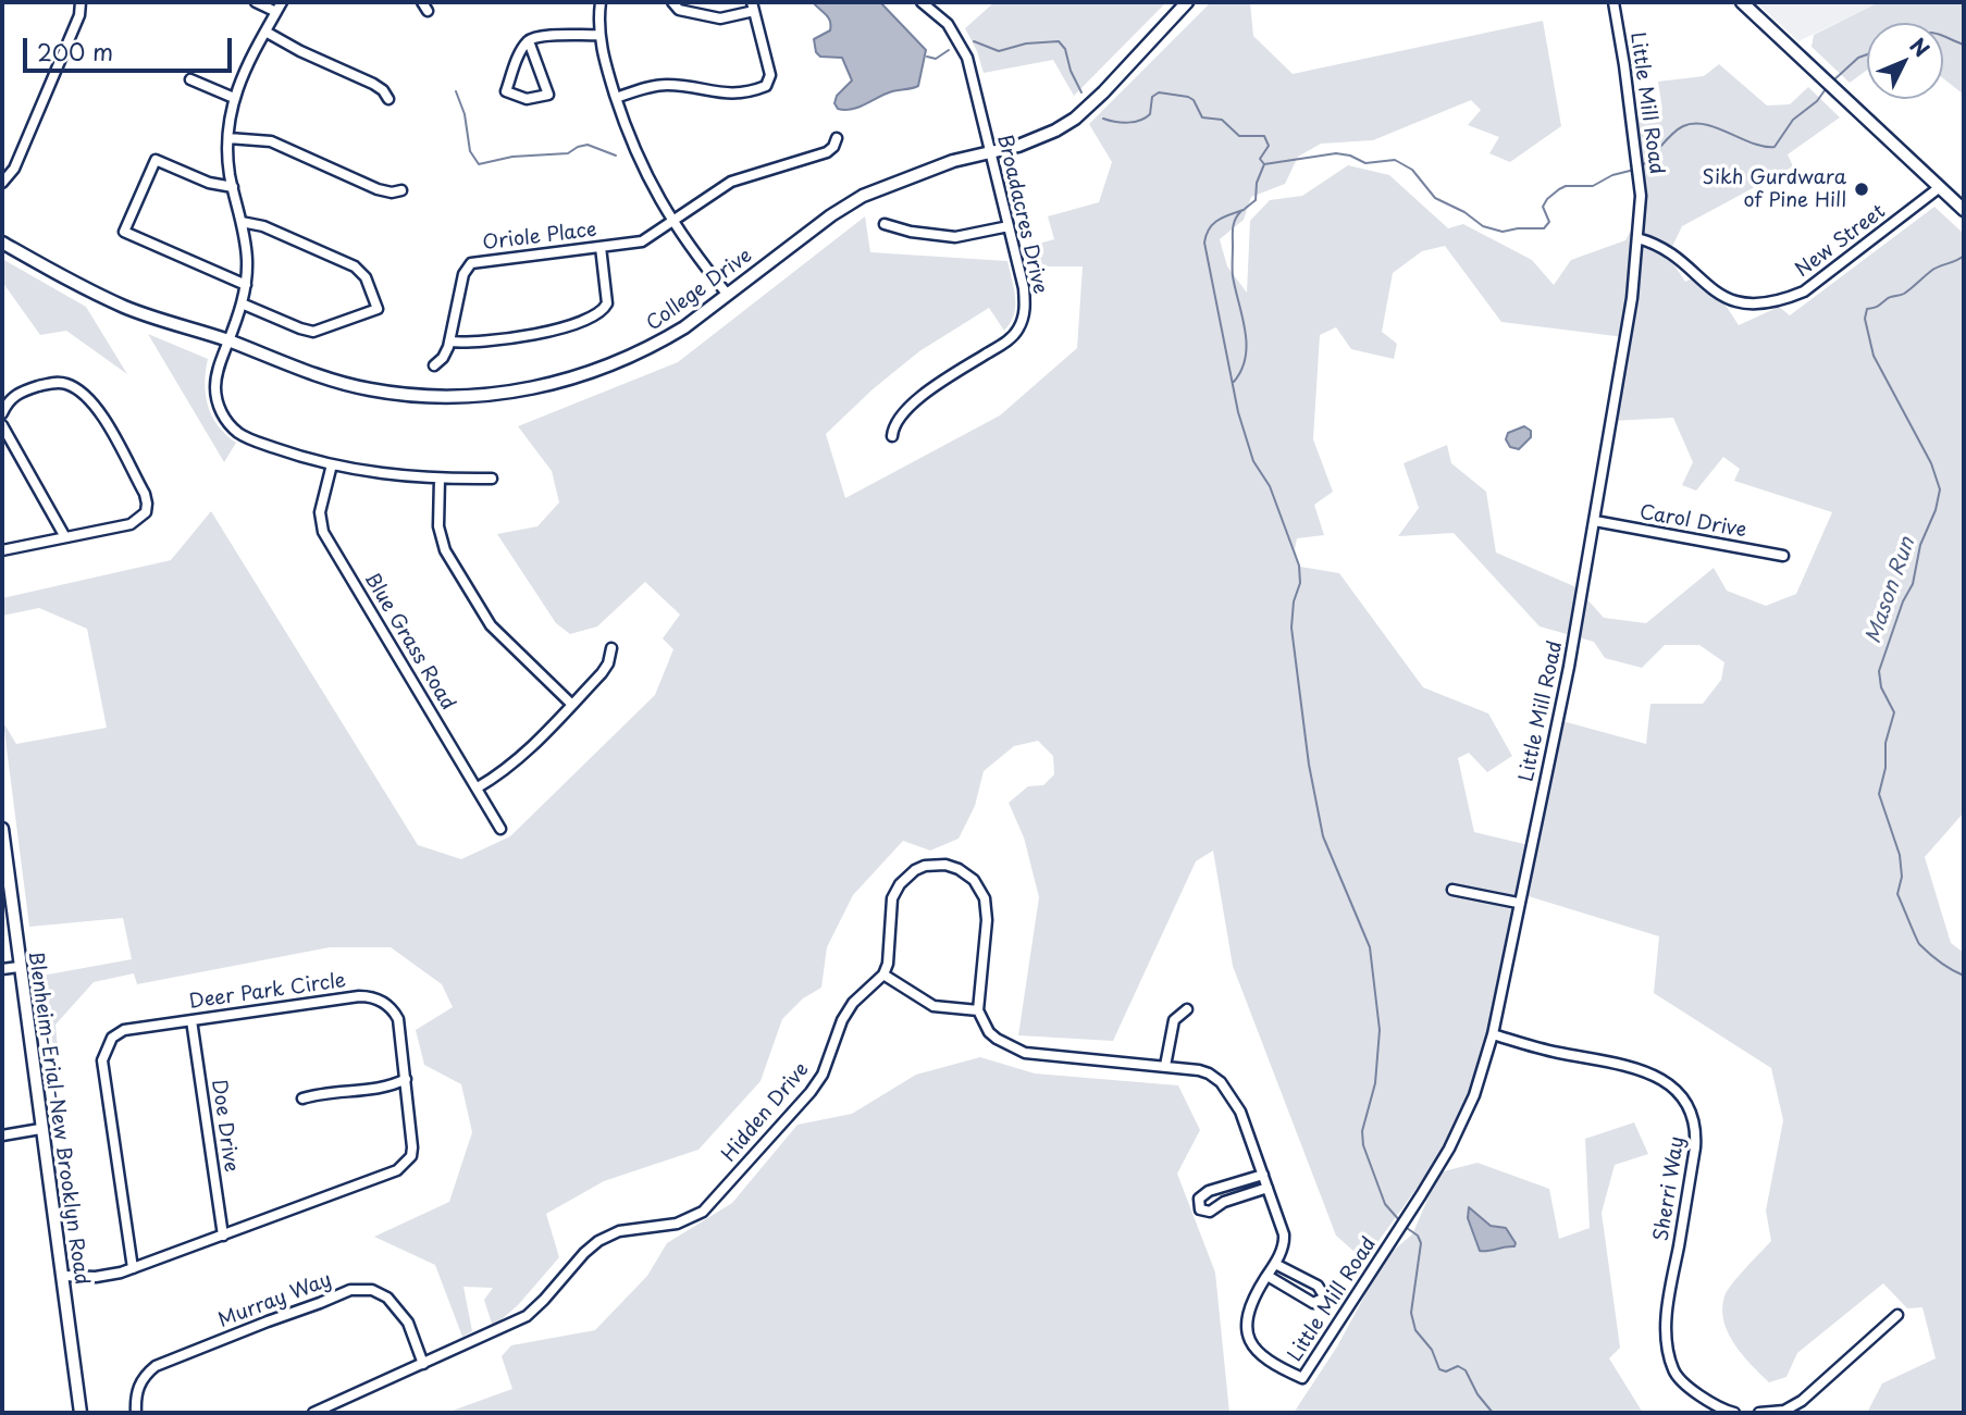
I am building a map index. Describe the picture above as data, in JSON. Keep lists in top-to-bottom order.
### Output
{
  "streets": {
    "main road": ["College Drive", "Blenheim-Erial-New Brooklyn Road"],
    "street": [
      "Little Mill Road",
      "Broadacres Drive",
      "Oriole Place",
      "New Street",
      "Carol Drive",
      "Blue Grass Road",
      "Deer Park Circle",
      "Hidden Drive",
      "Doe Drive",
      "Sherri Way",
      "Murray Way"
    ]
  },
  "crossings": [
    ["Little Mill Road", "New Street"],
    ["Little Mill Road", "Carol Drive"],
    ["Little Mill Road", "Sherri Way"],
    ["Broadacres Drive", "College Drive"],
    ["Deer Park Circle", "Blenheim-Erial-New Brooklyn Road"],
    ["Deer Park Circle", "Doe Drive"],
    ["Hidden Drive", "Murray Way"]
  ],
  "water": ["Mason Run"],
  "places": ["Sikh Gurdwara of Pine Hill"],
  "scale_bar": "200 m",
  "north": "top right"
}
